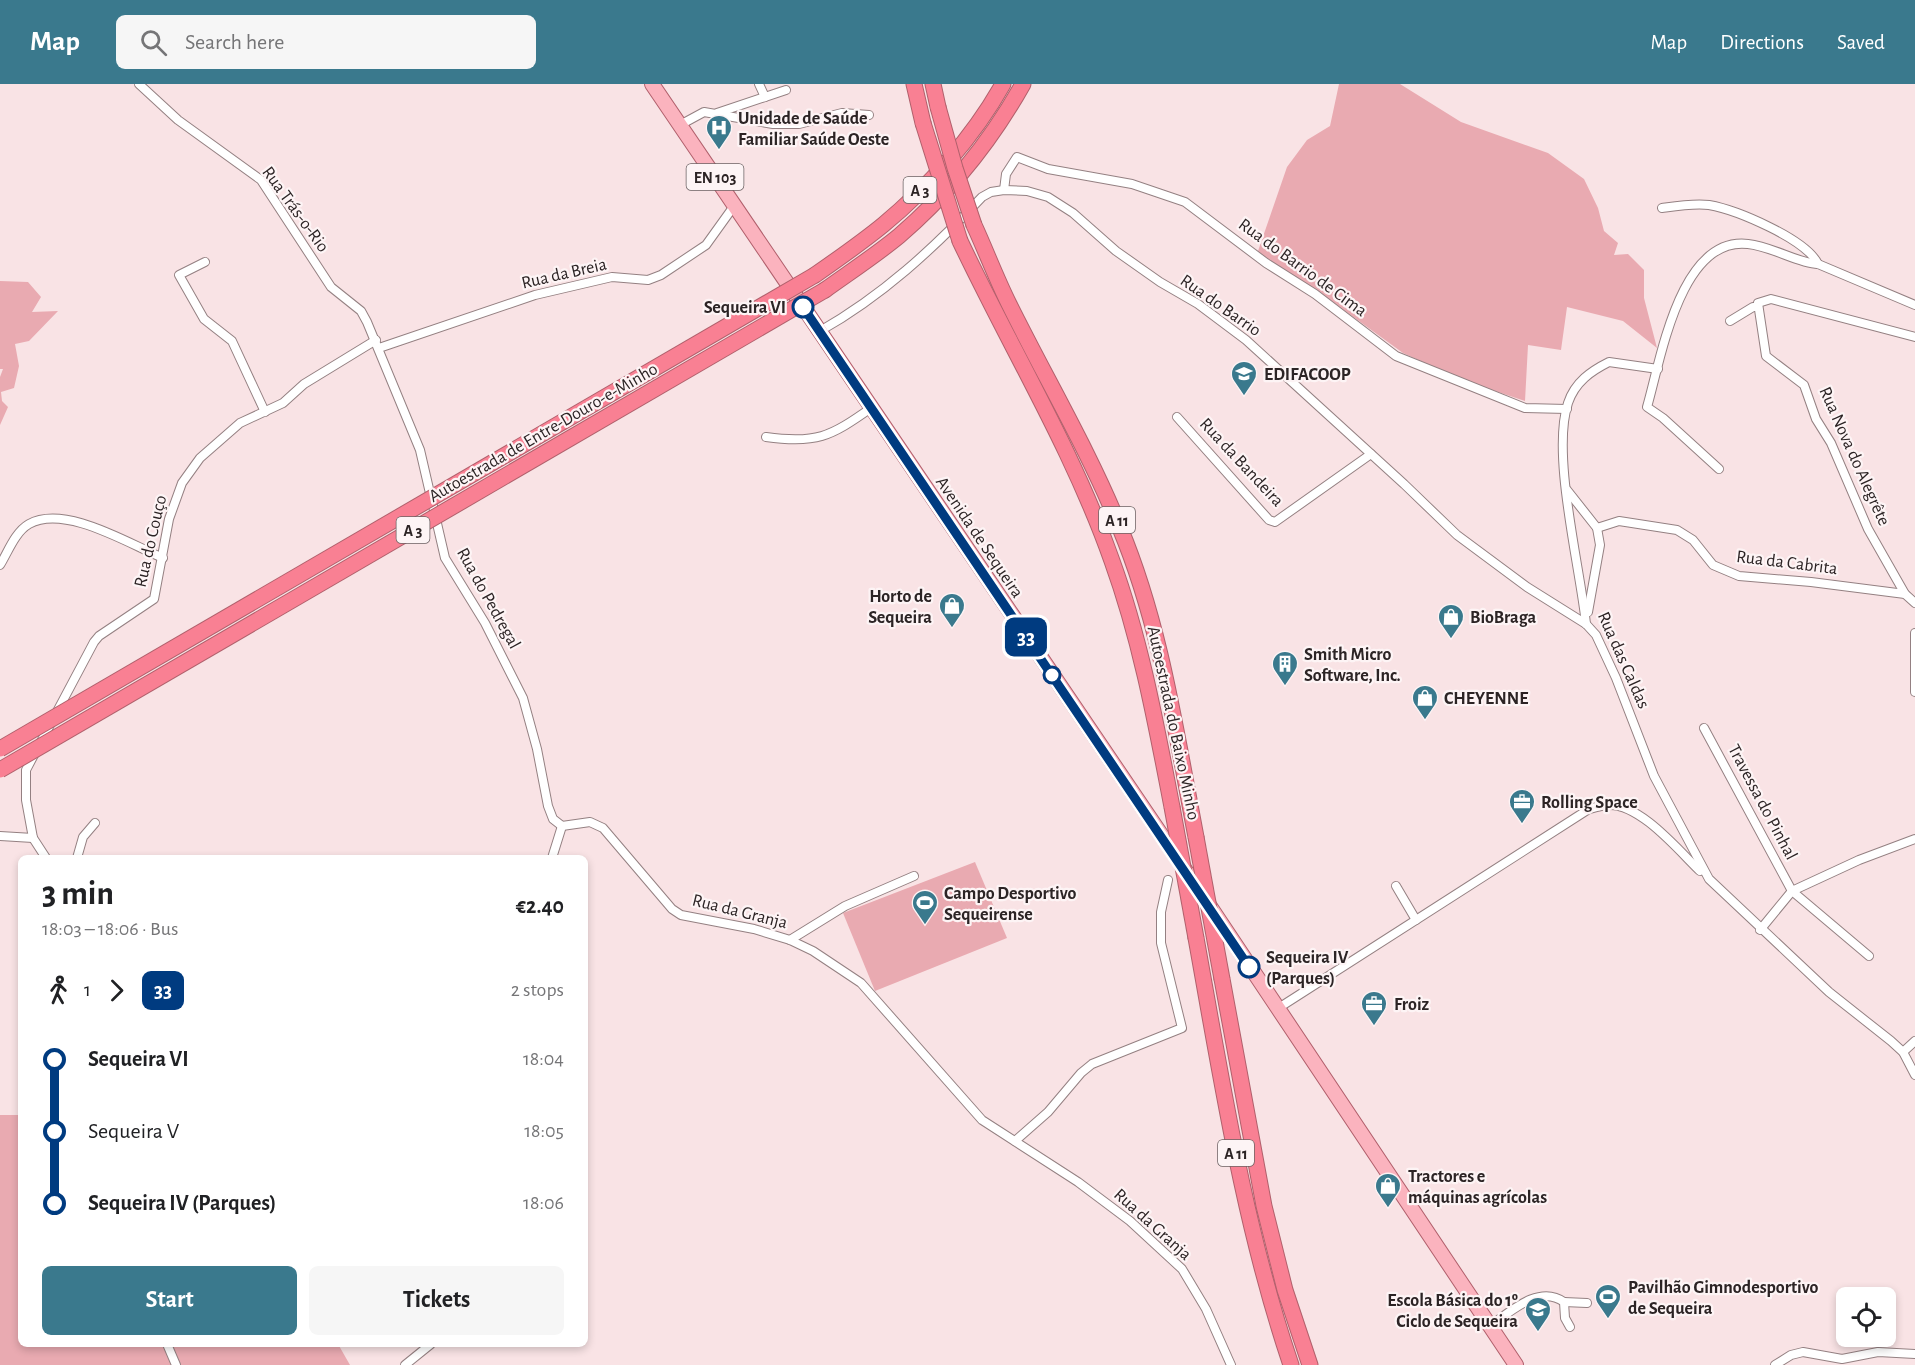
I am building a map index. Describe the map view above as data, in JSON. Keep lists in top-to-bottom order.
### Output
{
  "streets": {
    "highway": [
      "A 3",
      "Autoestrada de Entre-Douro-e-Minho",
      "A 11",
      "Autoestrada do Baixo Minho"
    ],
    "main road": ["EN 103", "Avenida de Sequeira"],
    "street": [
      "Rua Trás-o-Rio",
      "Rua do Barrio de Cima",
      "Rua da Breia",
      "Rua do Barrio",
      "Rua Nova do Alegrête",
      "Rua da Bandeira",
      "Rua do Couço",
      "Rua da Cabrita",
      "Rua do Pedregal",
      "Rua das Caldas",
      "Travessa do Pinhal",
      "Rua da Granja"
    ]
  },
  "crossings": [
    ["EN 103", "Avenida de Sequeira"],
    ["EN 103", "Rua das Caldas"],
    ["Rua Trás-o-Rio", "Rua da Breia"],
    ["Rua Trás-o-Rio", "Rua do Couço"],
    ["Rua Trás-o-Rio", "Rua do Pedregal"],
    ["Rua do Barrio de Cima", "Rua do Barrio"],
    ["Rua do Barrio de Cima", "Rua das Caldas"],
    ["Rua da Breia", "Avenida de Sequeira"],
    ["Rua da Breia", "Rua do Couço"],
    ["Rua da Breia", "Rua do Pedregal"],
    ["Rua do Barrio", "Rua da Bandeira"],
    ["Rua do Barrio", "Rua das Caldas"],
    ["Rua Nova do Alegrête", "Rua da Cabrita"],
    ["Avenida de Sequeira", "Rua das Caldas"],
    ["Rua do Couço", "Rua do Pedregal"],
    ["Rua do Pedregal", "Rua da Granja"]
  ],
  "places": {
    "hospital": ["Unidade de Saúde Familiar Saúde Oeste"],
    "other": ["Sequeira VI", "Sequeira IV (Parques)"],
    "school or university": ["EDIFACOOP", "Escola Básica do 1º Ciclo de Sequeira"],
    "shop": [
      "Horto de Sequeira",
      "BioBraga",
      "CHEYENNE",
      "Tractores e máquinas agrícolas"
    ],
    "building": ["Smith Micro Software, Inc."],
    "office": ["Rolling Space", "Froiz"],
    "sports": ["Campo Desportivo Sequeirense", "Pavilhão Gimnodesportivo de Sequeira"]
  },
  "lines": ["bus line 33"],
  "page": {
    "header": "Map",
    "search": "Search here",
    "nav": ["Map", "Directions", "Saved"],
    "on_map": "33",
    "heading": ["3 min", "18:03 – 18:06 · Bus", "€2.40"],
    "legs": ["1", "33", "2 stops"],
    "list": [
      {
        "name": "Sequeira VI",
        "value": "18:04"
      },
      {
        "name": "Sequeira V",
        "value": "18:05"
      },
      {
        "name": "Sequeira IV (Parques)",
        "value": "18:06"
      }
    ],
    "buttons": ["Start", "Tickets"]
  }
}
